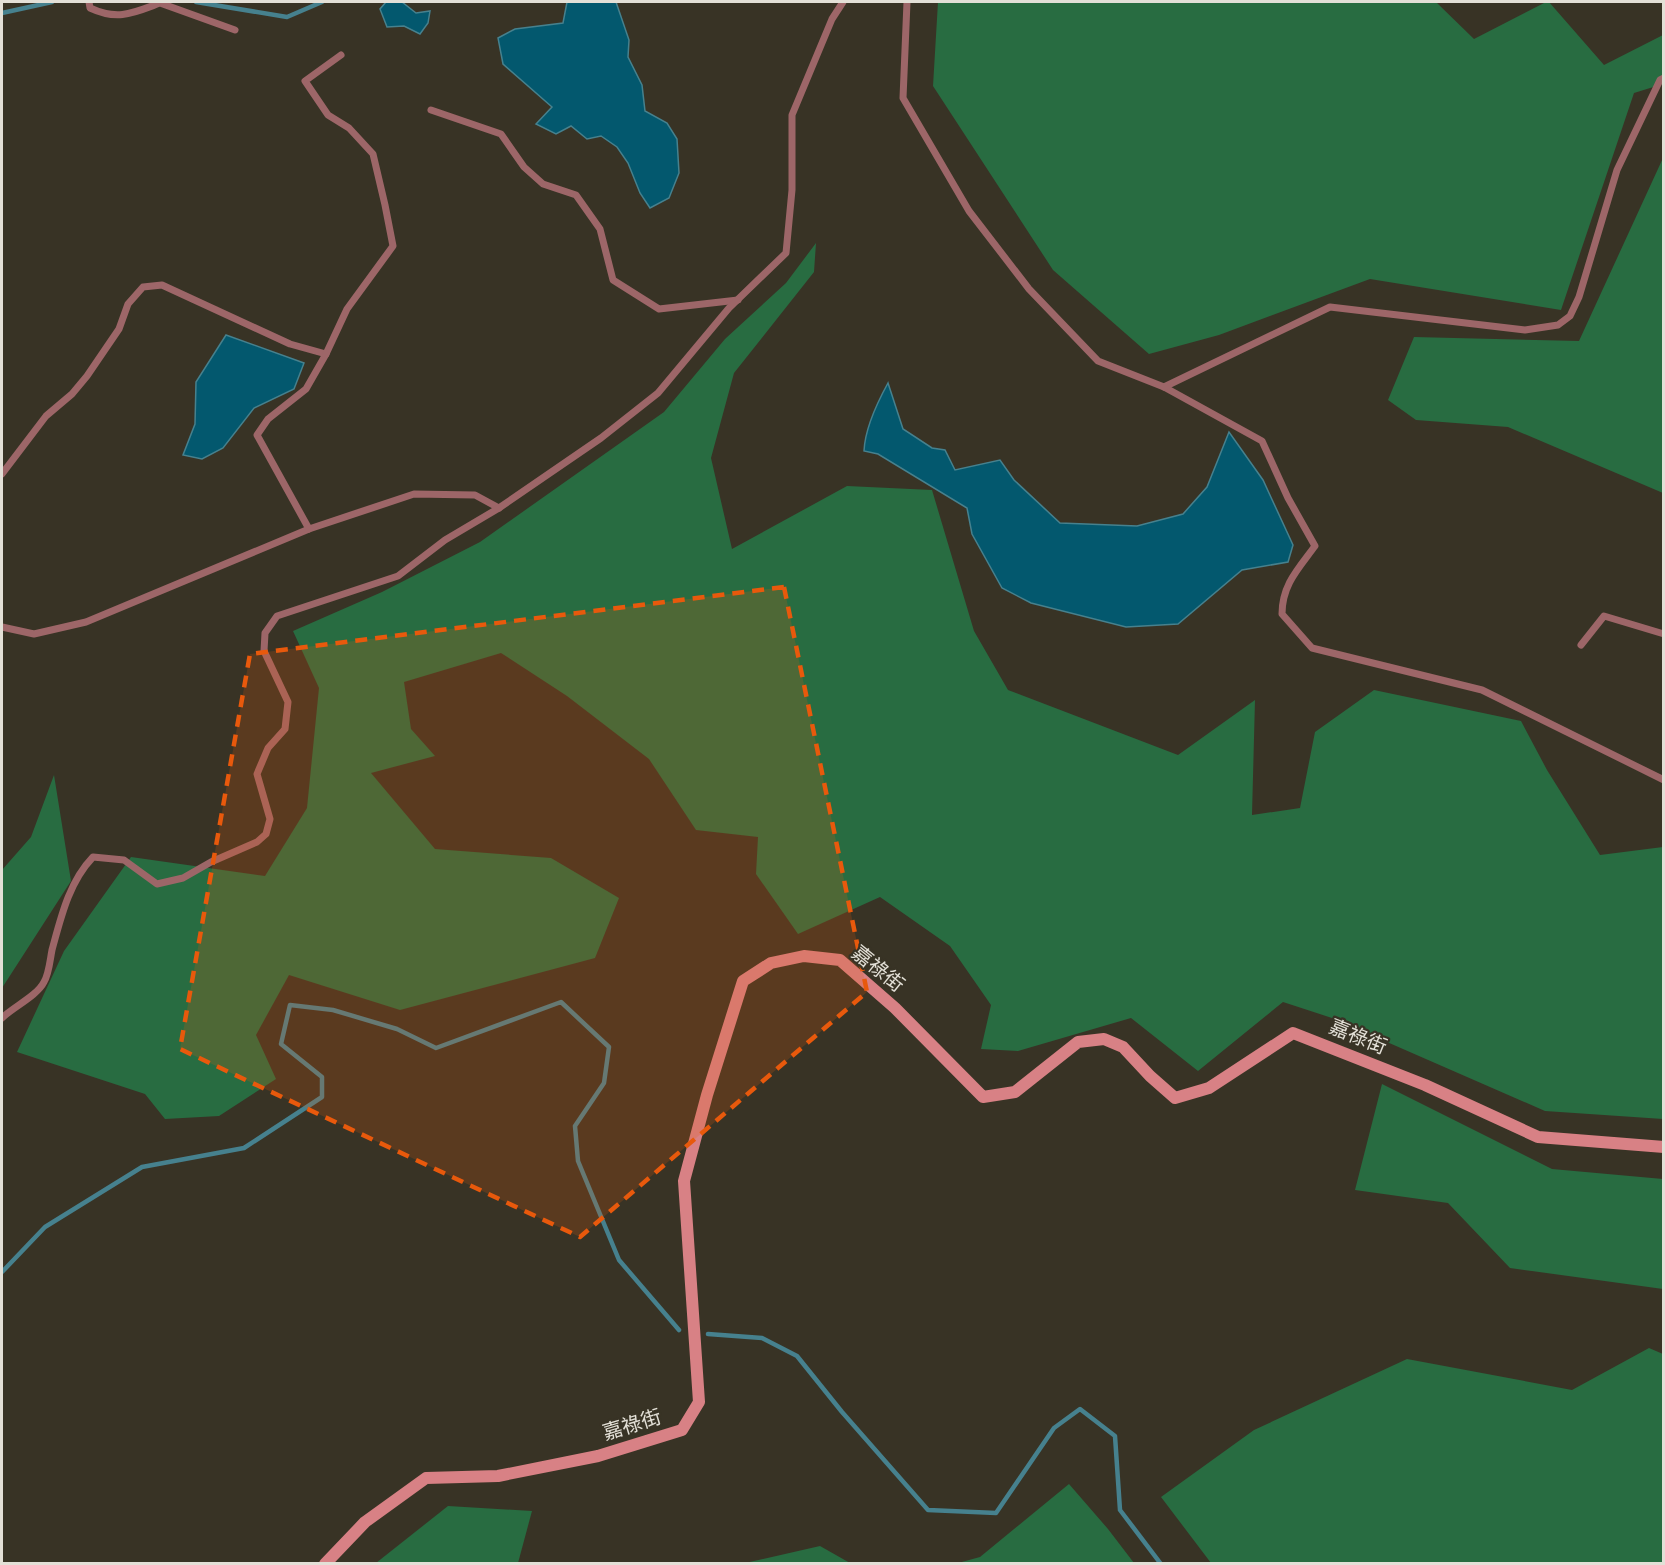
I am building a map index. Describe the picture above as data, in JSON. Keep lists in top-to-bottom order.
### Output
{
  "streets": {
    "street": ["嘉祿街"]
  }
}
